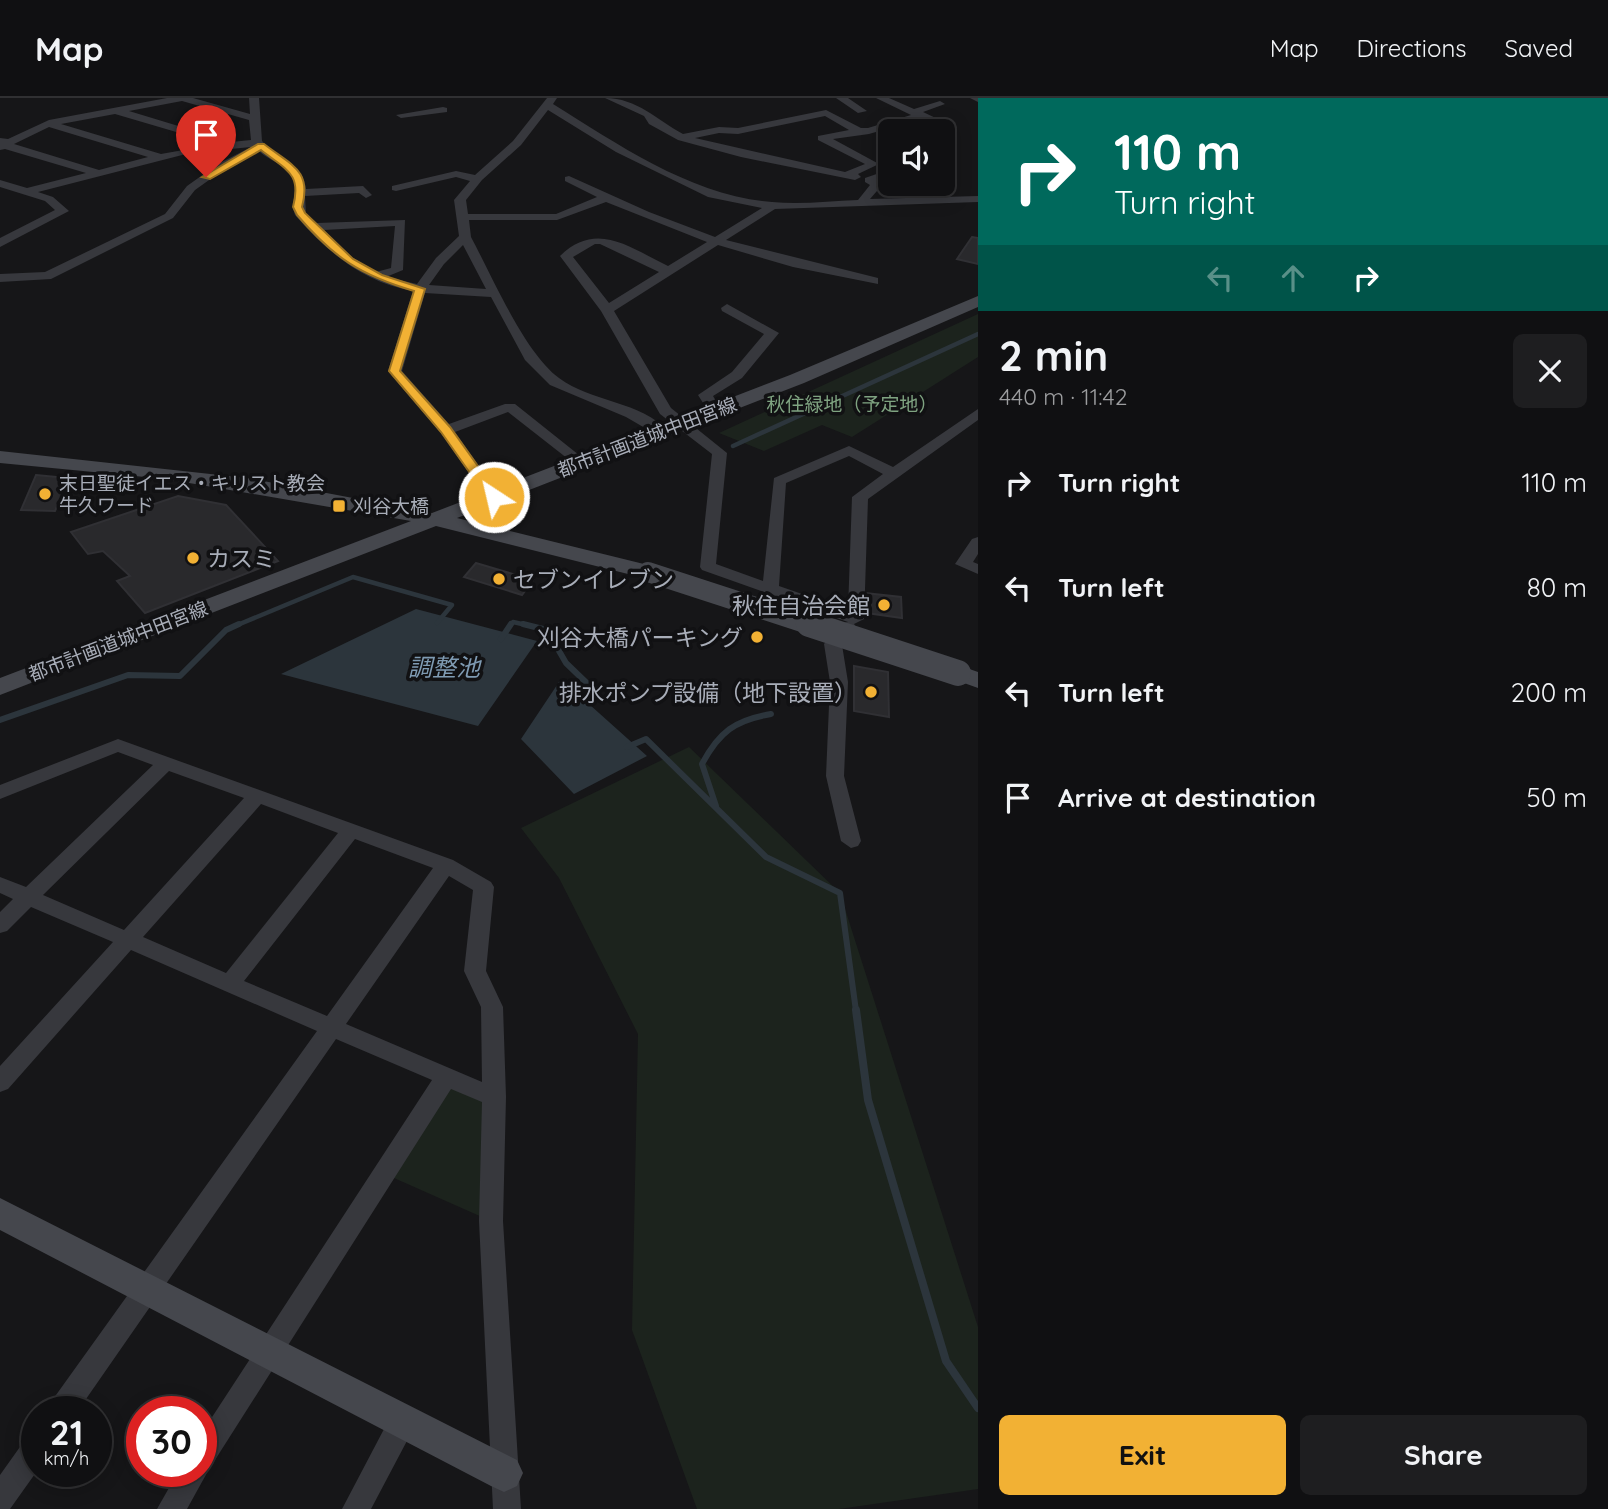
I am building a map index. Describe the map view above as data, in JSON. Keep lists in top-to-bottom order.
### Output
{
  "streets": {
    "street": ["都市計画道城中田宮線"]
  },
  "water": ["調整池"],
  "parks": ["秋住緑地（予定地）"],
  "places": {
    "other": [
      "末日聖徒イエス・キリスト教会 牛久ワード",
      "カスミ",
      "セブンイレブン",
      "秋住自治会館",
      "刈谷大橋パーキング",
      "排水ポンプ設備（地下設置）"
    ],
    "transit": ["刈谷大橋"]
  },
  "page": {
    "header": "Map",
    "nav": ["Map", "Directions", "Saved"],
    "turn": ["110 m", "Turn right"],
    "heading": ["2 min", "440 m · 11:42"],
    "list": [
      {
        "name": "Turn right",
        "value": "110 m"
      },
      {
        "name": "Turn left",
        "value": "80 m"
      },
      {
        "name": "Turn left",
        "value": "200 m"
      },
      {
        "name": "Arrive at destination",
        "value": "50 m"
      }
    ],
    "speed": "21 km/h",
    "limit": "30",
    "buttons": ["Exit", "Share"]
  }
}
